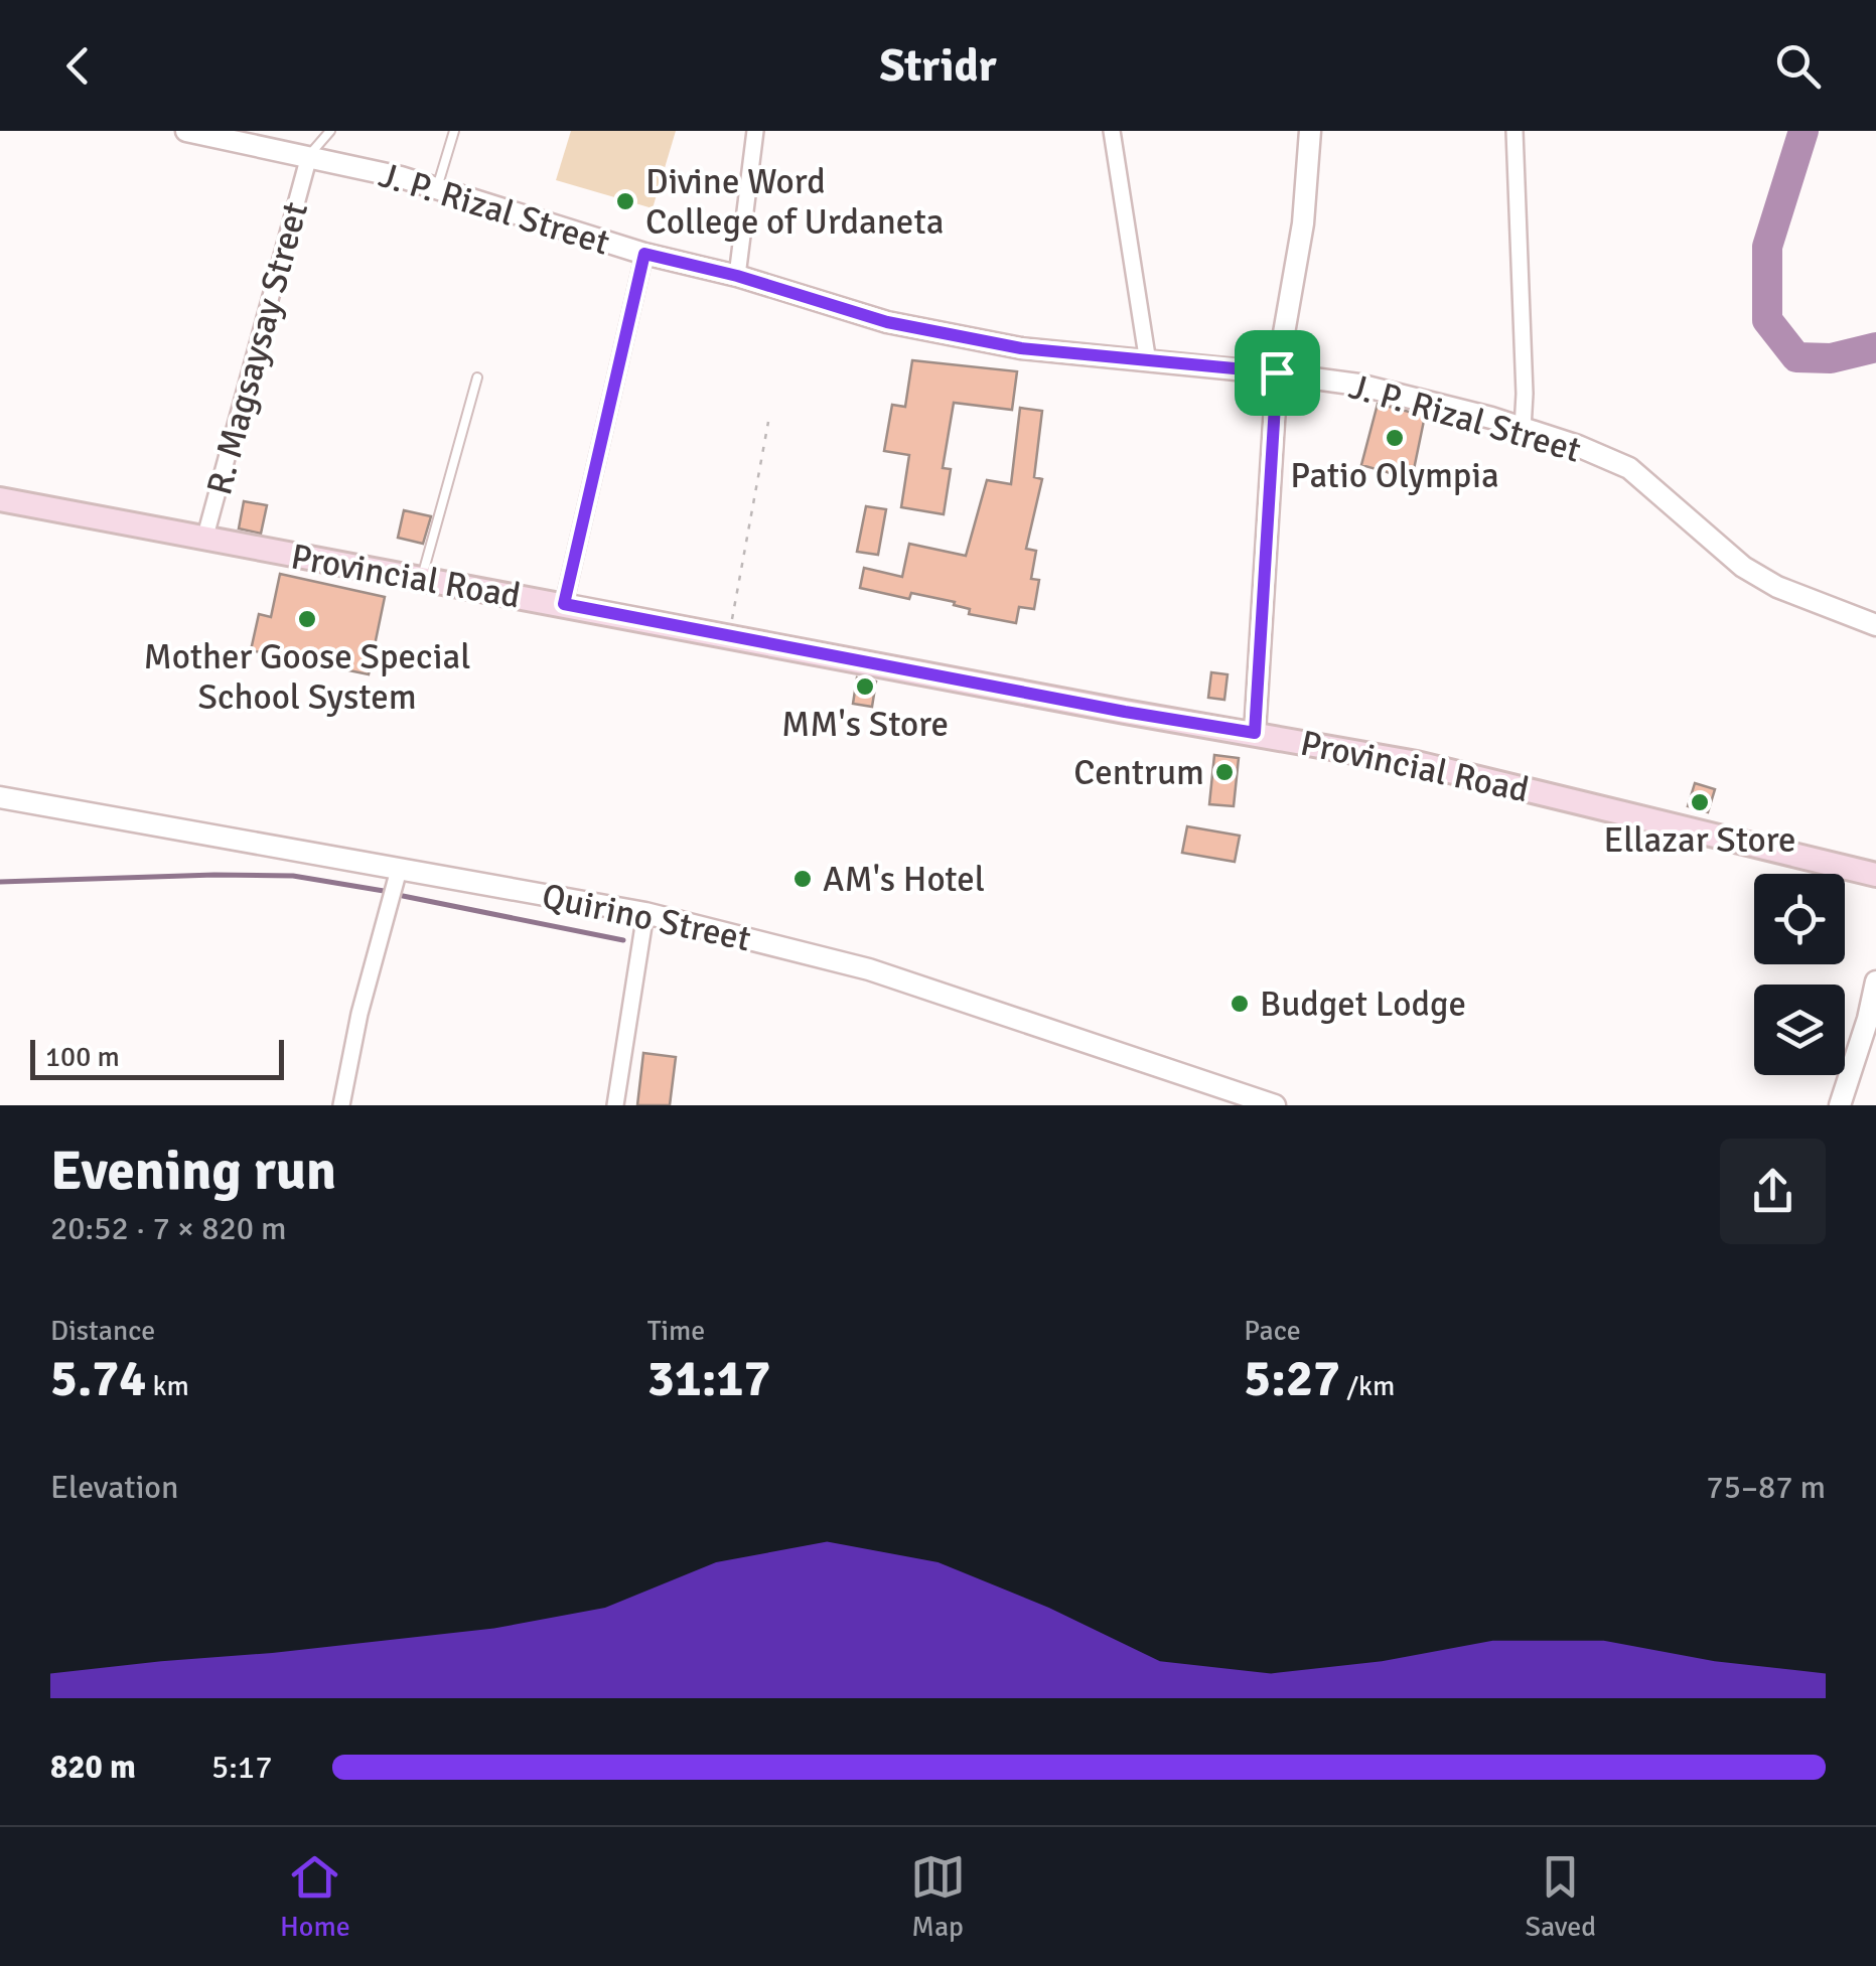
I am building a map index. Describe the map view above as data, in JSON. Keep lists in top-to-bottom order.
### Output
{
  "streets": {
    "main road": ["Provincial Road"],
    "street": ["J. P. Rizal Street", "R. Magsaysay Street", "Quirino Street"]
  },
  "crossings": [
    ["J. P. Rizal Street", "R. Magsaysay Street"],
    ["R. Magsaysay Street", "Provincial Road"]
  ],
  "places": [
    "Divine Word College of Urdaneta",
    "Patio Olympia",
    "Mother Goose Special School System",
    "MM's Store",
    "Centrum",
    "Ellazar Store",
    "AM's Hotel",
    "Budget Lodge"
  ],
  "scale_bar": "100 m",
  "page": {
    "header": "Stridr",
    "scale": "100 m",
    "heading": ["Evening run", "20:52 · 7 × 820 m"],
    "stats": [
      ["Distance", "5.74 km"],
      ["Time", "31:17"],
      ["Pace", "5:27 /km"]
    ],
    "chart": ["Elevation", "75–87 m"],
    "list": [
      {
        "name": "820 m",
        "note": "5:17"
      }
    ],
    "tabs": ["Home", "Map", "Saved"]
  }
}
